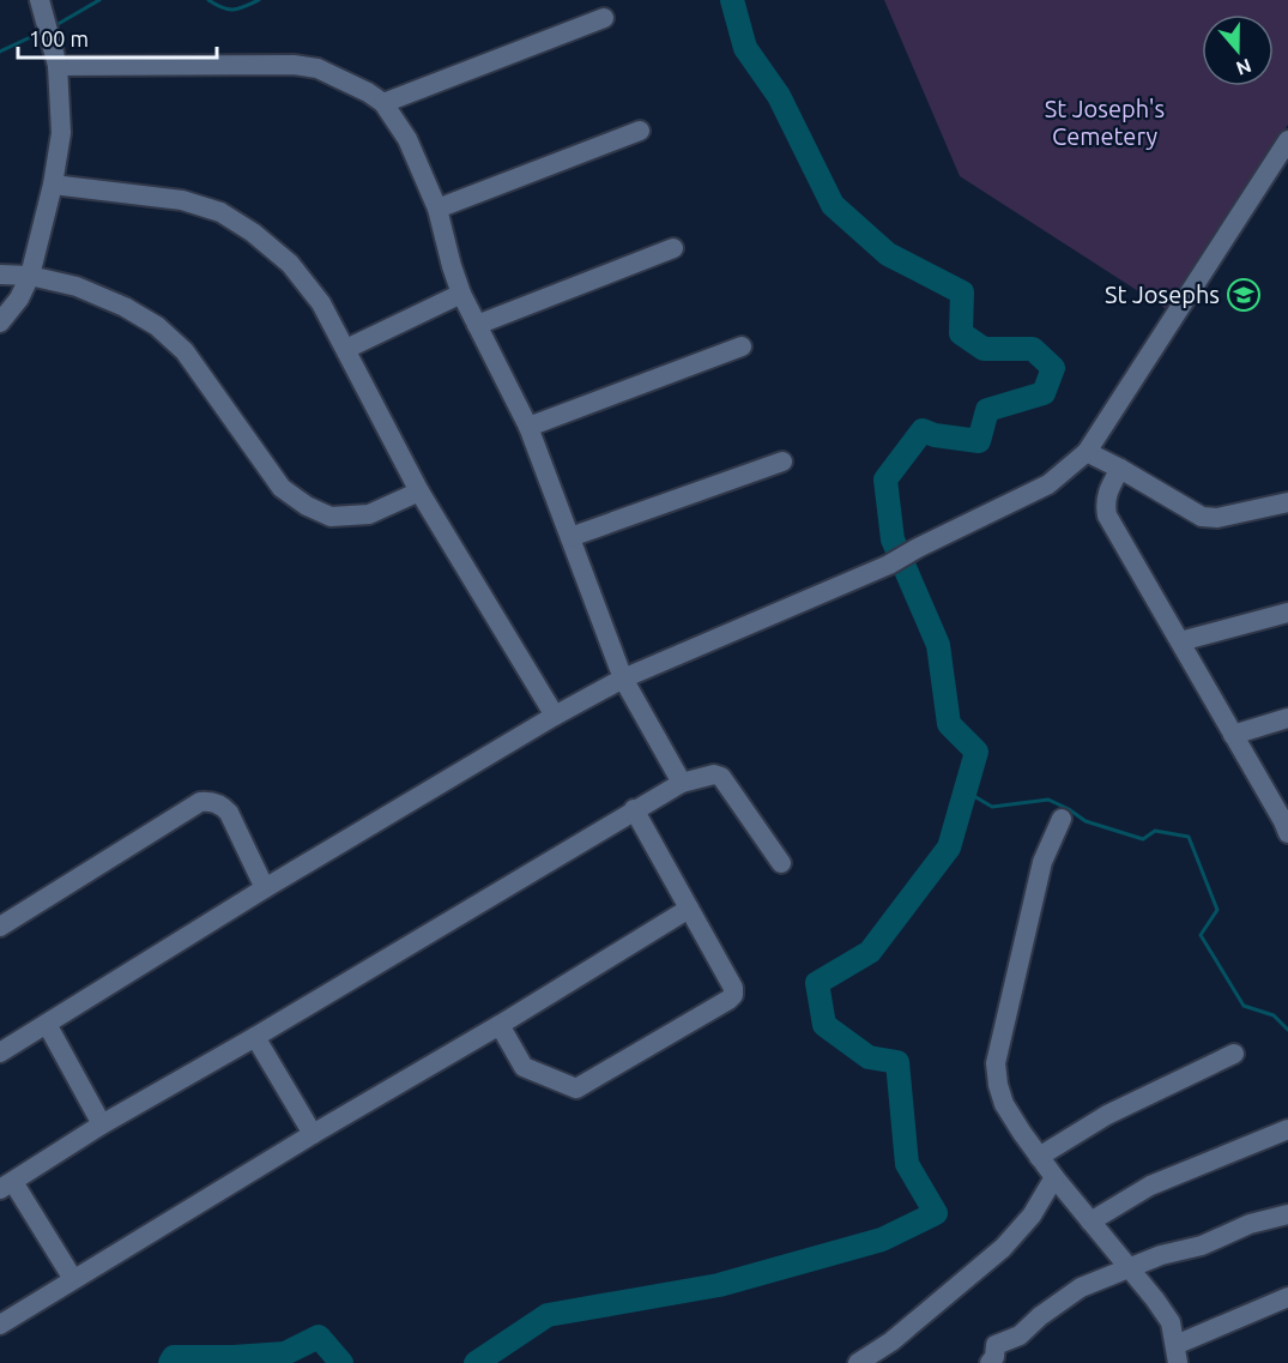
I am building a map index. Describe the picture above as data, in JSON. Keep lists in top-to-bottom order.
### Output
{
  "parks": ["St Joseph's Cemetery"],
  "places": {
    "school or university": ["St Josephs"]
  },
  "scale_bar": "100 m",
  "north": "bottom"
}
